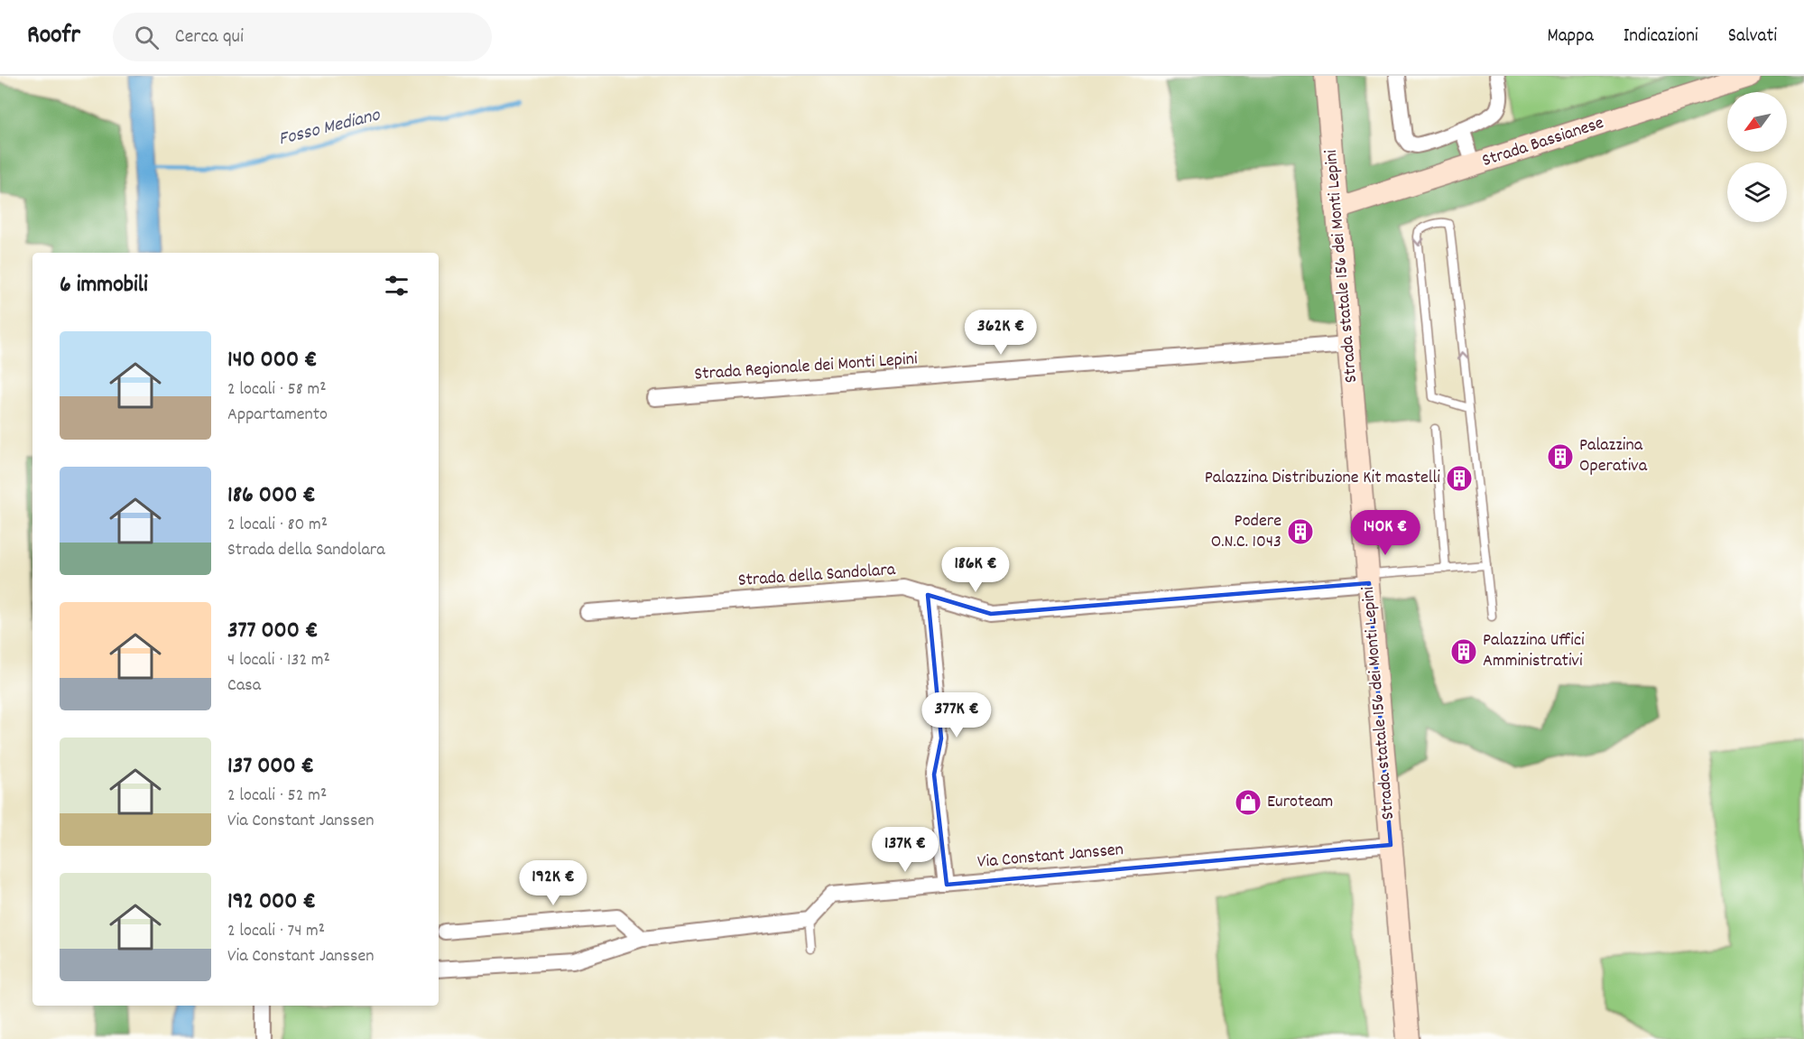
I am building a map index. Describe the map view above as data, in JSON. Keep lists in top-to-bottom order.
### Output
{
  "streets": {
    "main road": ["Strada Bassianese", "Strada statale 156 dei Monti Lepini"],
    "street": ["Strada Regionale dei Monti Lepini", "Strada della Sandolara", "Via Constant Janssen"]
  },
  "crossings": [
    ["Strada Bassianese", "Strada statale 156 dei Monti Lepini"],
    ["Strada statale 156 dei Monti Lepini", "Strada Regionale dei Monti Lepini"],
    ["Strada statale 156 dei Monti Lepini", "Strada della Sandolara"],
    ["Strada statale 156 dei Monti Lepini", "Via Constant Janssen"]
  ],
  "water": ["Fosso Mediano"],
  "places": {
    "building": [
      "Palazzina Operativa",
      "Palazzina Distribuzione Kit mastelli",
      "Podere O.N.C. 1043",
      "Palazzina Uffici Amministrativi"
    ],
    "shop": ["Euroteam"]
  },
  "north": "bottom left",
  "page": {
    "header": "Roofr",
    "search": "Cerca qui",
    "nav": ["Mappa", "Indicazioni", "Salvati"],
    "heading": "6 immobili",
    "price": [
      "362K €",
      "140K €",
      "186K €",
      "377K €",
      "137K €",
      "192K €"
    ],
    "list": [
      {
        "name": "140 000 €",
        "note": "2 locali · 58 m² · Appartamento"
      },
      {
        "name": "186 000 €",
        "note": "2 locali · 80 m² · Strada della Sandolara"
      },
      {
        "name": "377 000 €",
        "note": "4 locali · 132 m² · Casa"
      },
      {
        "name": "137 000 €",
        "note": "2 locali · 52 m² · Via Constant Janssen"
      },
      {
        "name": "192 000 €",
        "note": "2 locali · 74 m² · Via Constant Janssen"
      }
    ]
  }
}
